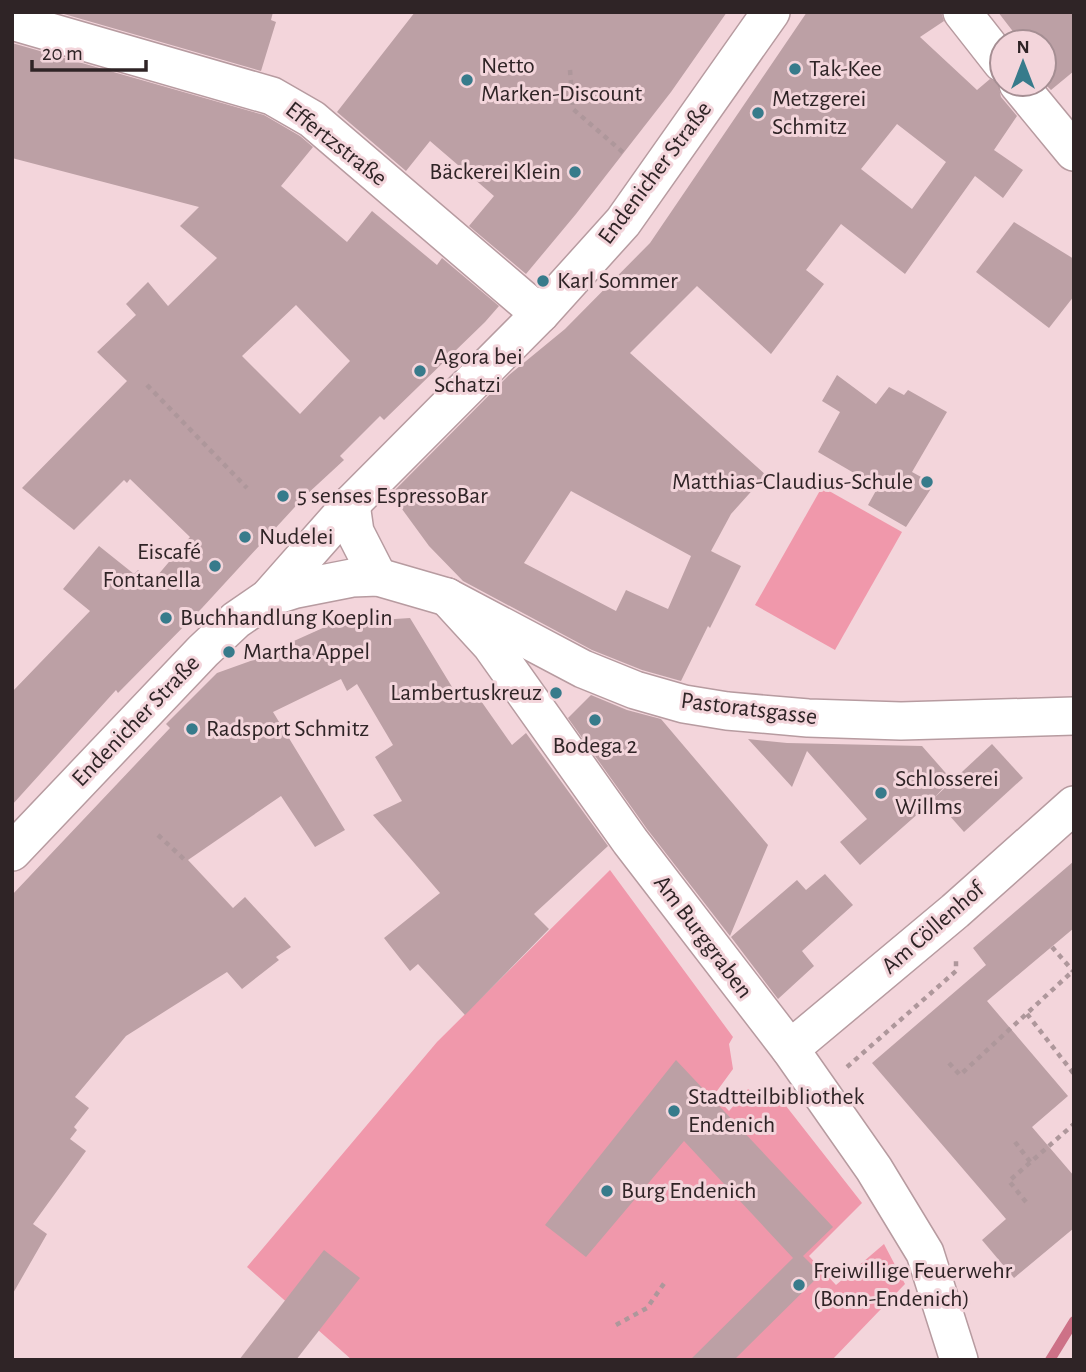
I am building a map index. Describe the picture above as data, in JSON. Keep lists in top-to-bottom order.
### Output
{
  "streets": {
    "street": [
      "Effertzstraße",
      "Endenicher Straße",
      "Pastoratsgasse",
      "Am Cöllenhof",
      "Am Burggraben"
    ]
  },
  "crossings": [
    ["Effertzstraße", "Endenicher Straße"],
    ["Pastoratsgasse", "Am Burggraben"],
    ["Am Cöllenhof", "Am Burggraben"]
  ],
  "places": [
    "Tak-Kee",
    "Netto Marken-Discount",
    "Metzgerei Schmitz",
    "Bäckerei Klein",
    "Karl Sommer",
    "Agora bei Schatzi",
    "Matthias-Claudius-Schule",
    "5 senses EspressoBar",
    "Nudelei",
    "Eiscafé Fontanella",
    "Buchhandlung Koeplin",
    "Martha Appel",
    "Lambertuskreuz",
    "Bodega 2",
    "Radsport Schmitz",
    "Schlosserei Willms",
    "Stadtteilbibliothek Endenich",
    "Burg Endenich",
    "Freiwillige Feuerwehr (Bonn-Endenich)"
  ],
  "scale_bar": "20 m",
  "north": "top"
}
